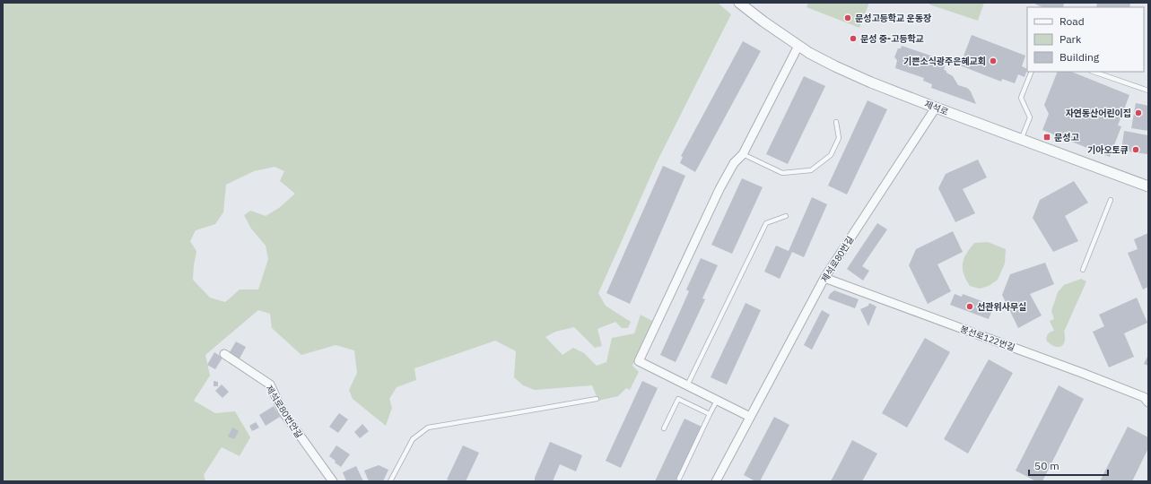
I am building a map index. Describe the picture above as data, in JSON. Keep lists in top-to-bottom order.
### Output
{
  "streets": {
    "street": [
      "제석로",
      "제석로80번길",
      "봉선로122번길",
      "제석로80번안길"
    ]
  },
  "crossings": [
    ["제석로", "제석로80번길"],
    ["제석로80번길", "봉선로122번길"]
  ],
  "places": {
    "other": [
      "문성고등학교 운동장",
      "문성 중-고등학교",
      "기쁜소식광주은혜교회",
      "자연동산어린이집",
      "기아오토큐",
      "선관위사무실"
    ],
    "transit": ["문성고"]
  },
  "legend": ["Road", "Park", "Building"],
  "scale_bar": "50 m"
}
